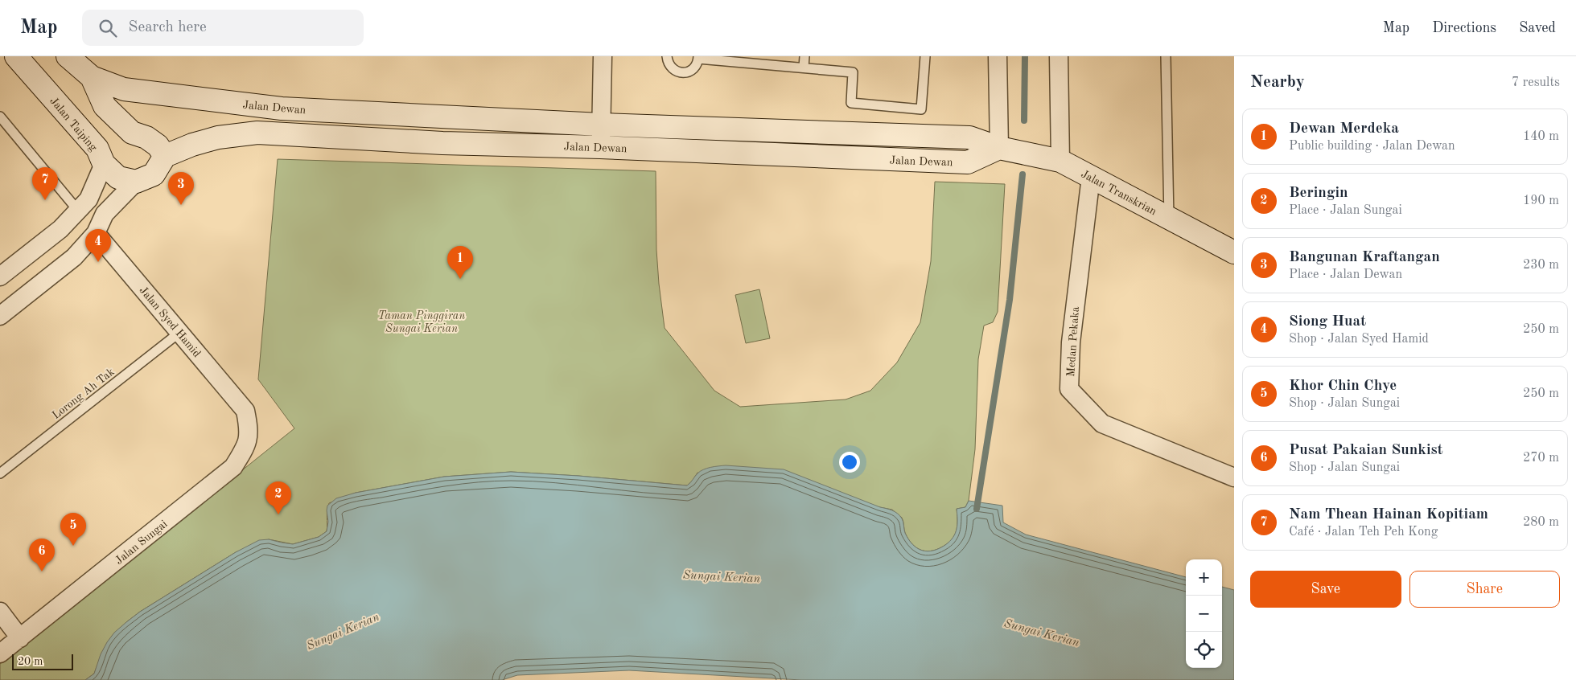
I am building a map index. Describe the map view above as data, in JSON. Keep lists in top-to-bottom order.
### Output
{
  "streets": {
    "main road": ["Jalan Dewan", "Jalan Taiping", "Jalan Transkrian"],
    "street": ["Jalan Syed Hamid", "Medan Pekaka", "Jalan Sungai"],
    "lane": ["Lorong Ah Tak"]
  },
  "crossings": [
    ["Jalan Dewan", "Jalan Transkrian"],
    ["Jalan Transkrian", "Medan Pekaka"],
    ["Jalan Syed Hamid", "Lorong Ah Tak"],
    ["Jalan Syed Hamid", "Jalan Sungai"]
  ],
  "water": ["Sungai Kerian"],
  "parks": ["Taman Pinggiran Sungai Kerian"],
  "scale_bar": "20 m",
  "page": {
    "header": "Map",
    "search": "Search here",
    "nav": ["Map", "Directions", "Saved"],
    "heading": ["Nearby", "7 results"],
    "list": [
      {
        "mark": "1",
        "name": "Dewan Merdeka",
        "note": "Public building · Jalan Dewan",
        "value": "140 m"
      },
      {
        "mark": "2",
        "name": "Beringin",
        "note": "Place · Jalan Sungai",
        "value": "190 m"
      },
      {
        "mark": "3",
        "name": "Bangunan Kraftangan",
        "note": "Place · Jalan Dewan",
        "value": "230 m"
      },
      {
        "mark": "4",
        "name": "Siong Huat",
        "note": "Shop · Jalan Syed Hamid",
        "value": "250 m"
      },
      {
        "mark": "5",
        "name": "Khor Chin Chye",
        "note": "Shop · Jalan Sungai",
        "value": "250 m"
      },
      {
        "mark": "6",
        "name": "Pusat Pakaian Sunkist",
        "note": "Shop · Jalan Sungai",
        "value": "270 m"
      },
      {
        "mark": "7",
        "name": "Nam Thean Hainan Kopitiam",
        "note": "Café · Jalan Teh Peh Kong",
        "value": "280 m"
      }
    ],
    "pins": [
      "7",
      "3",
      "4",
      "1",
      "2",
      "5",
      "6"
    ],
    "buttons": ["Save", "Share"],
    "map_buttons": ["+", "−"],
    "scale": "20 m"
  }
}
